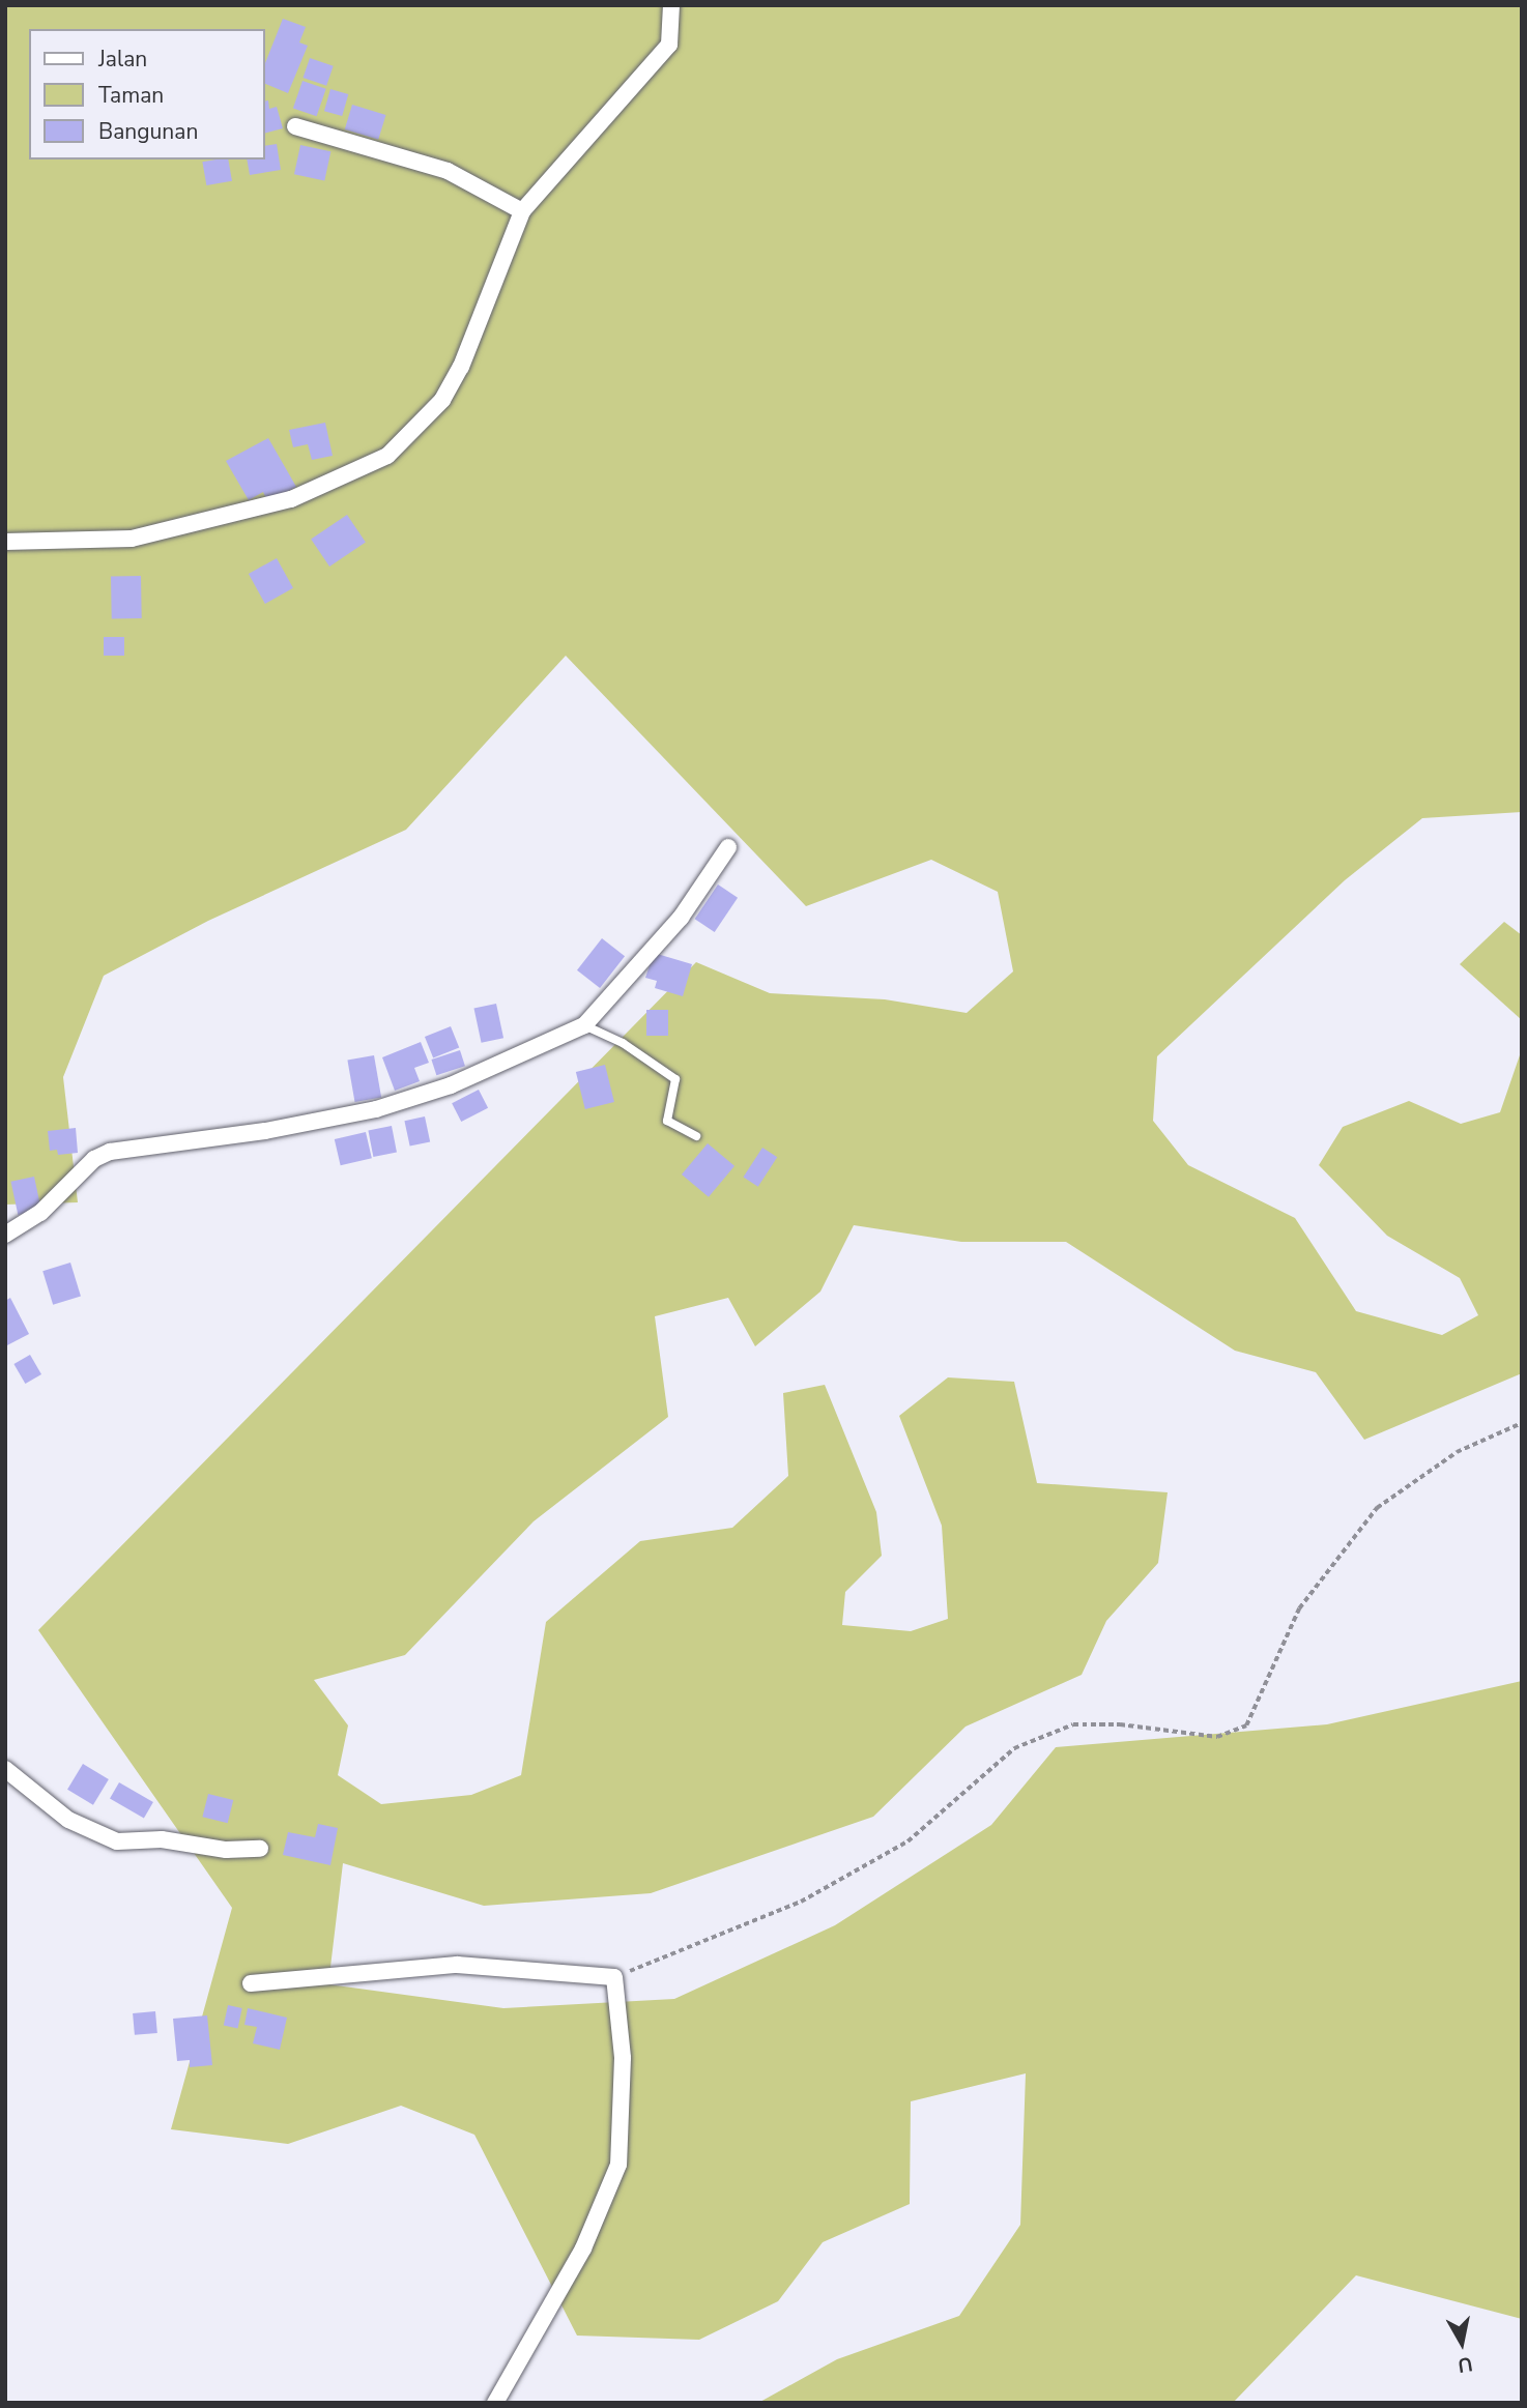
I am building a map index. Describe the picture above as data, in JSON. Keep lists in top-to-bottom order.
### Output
{
  "legend": ["Jalan", "Taman", "Bangunan"],
  "north": "bottom"
}
